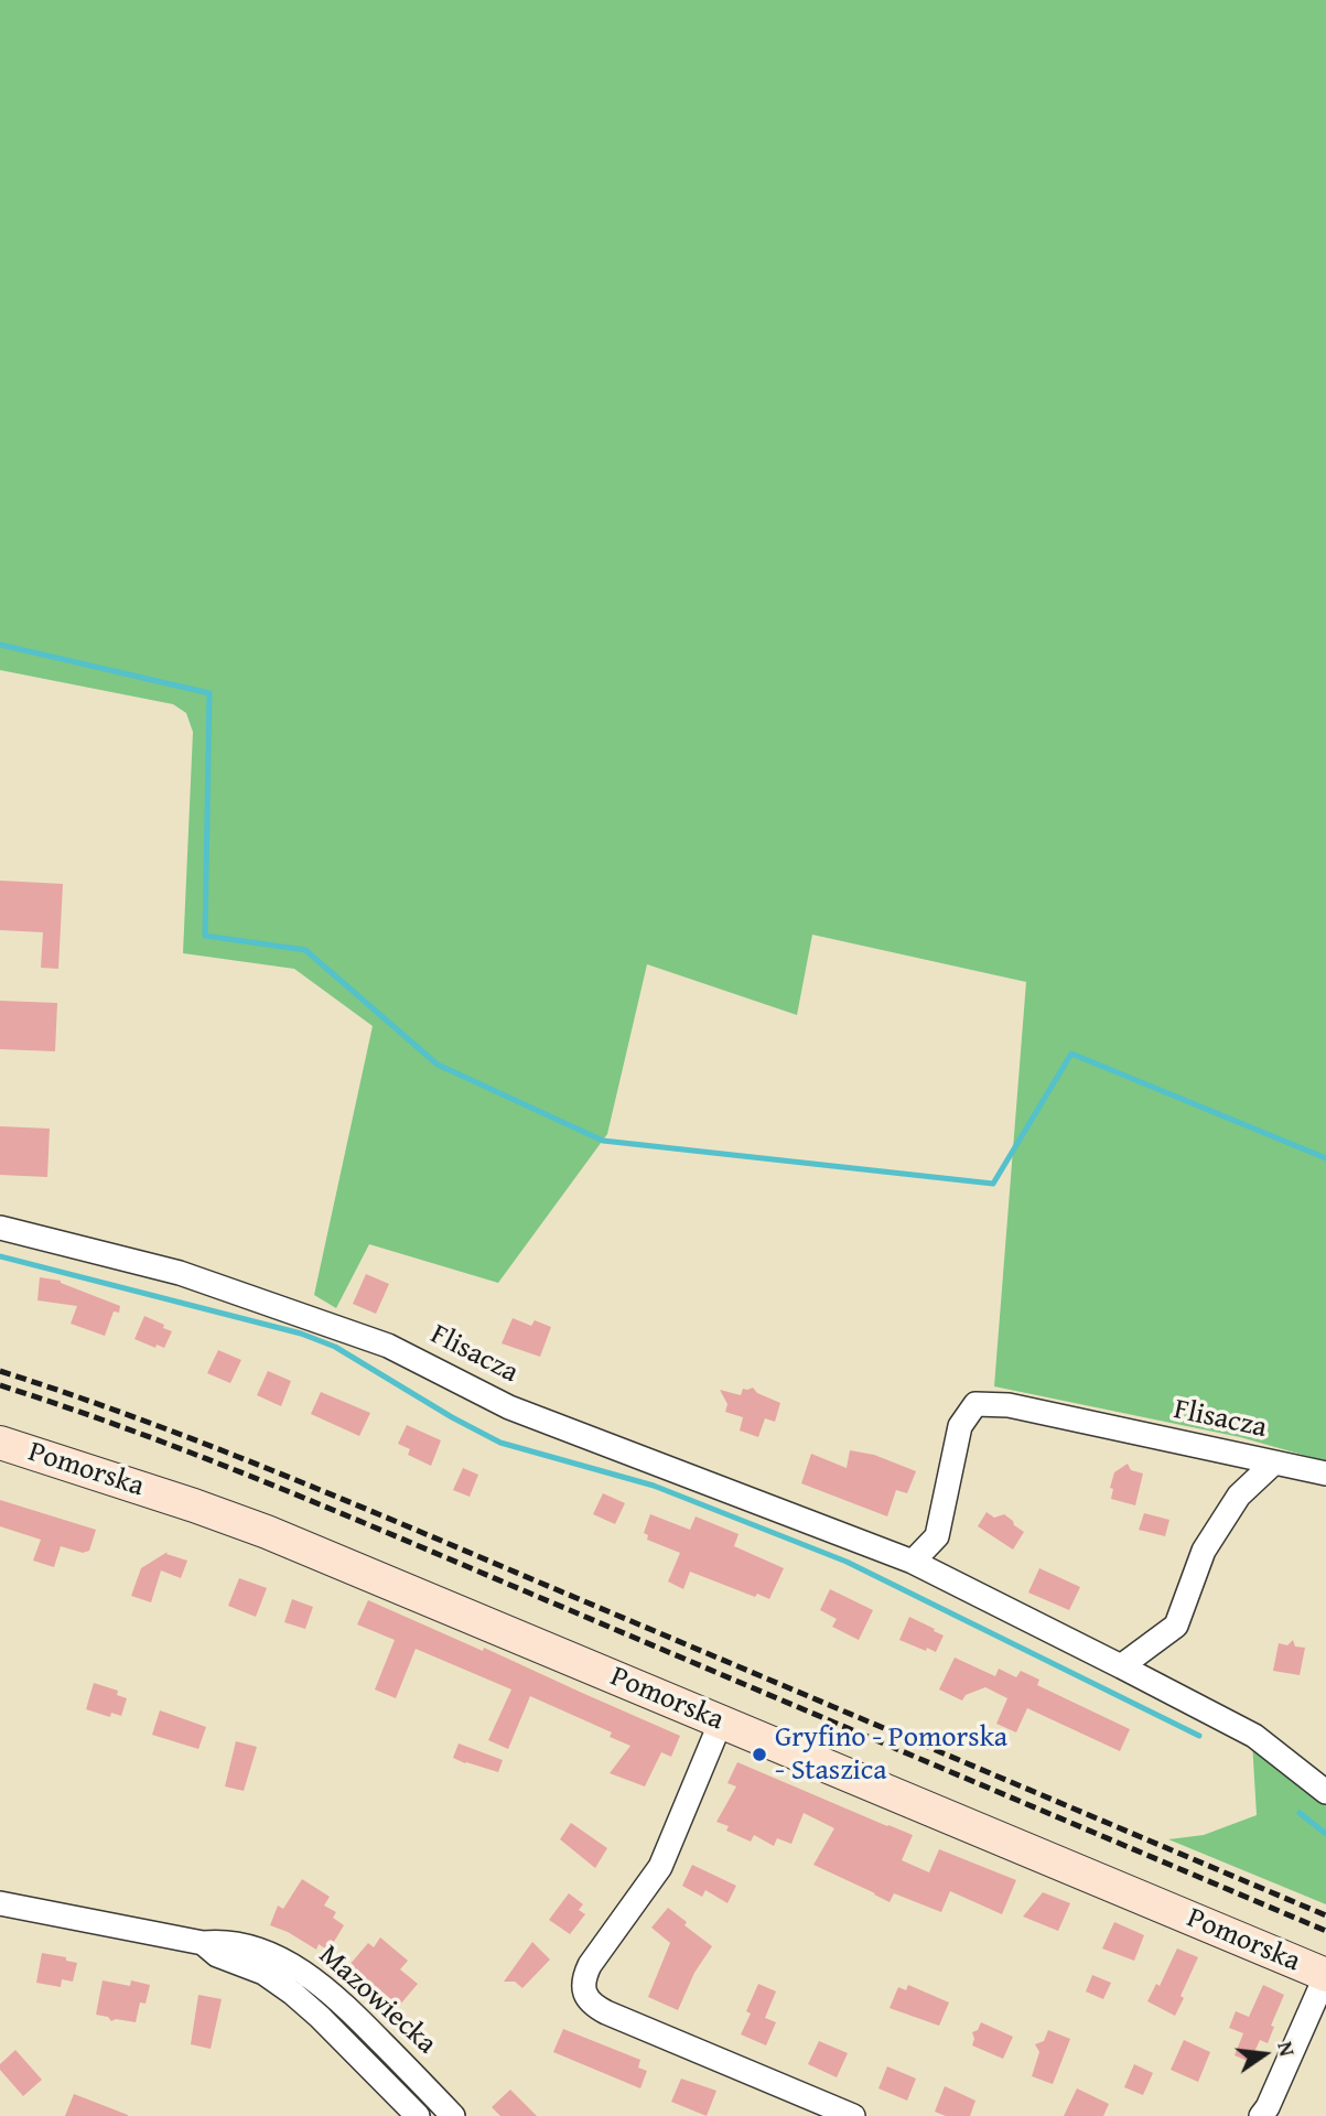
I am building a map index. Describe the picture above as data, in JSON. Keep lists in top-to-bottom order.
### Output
{
  "streets": {
    "street": ["Flisacza", "Pomorska", "Mazowiecka"]
  },
  "places": ["Gryfino - Pomorska - Staszica"],
  "north": "right"
}
